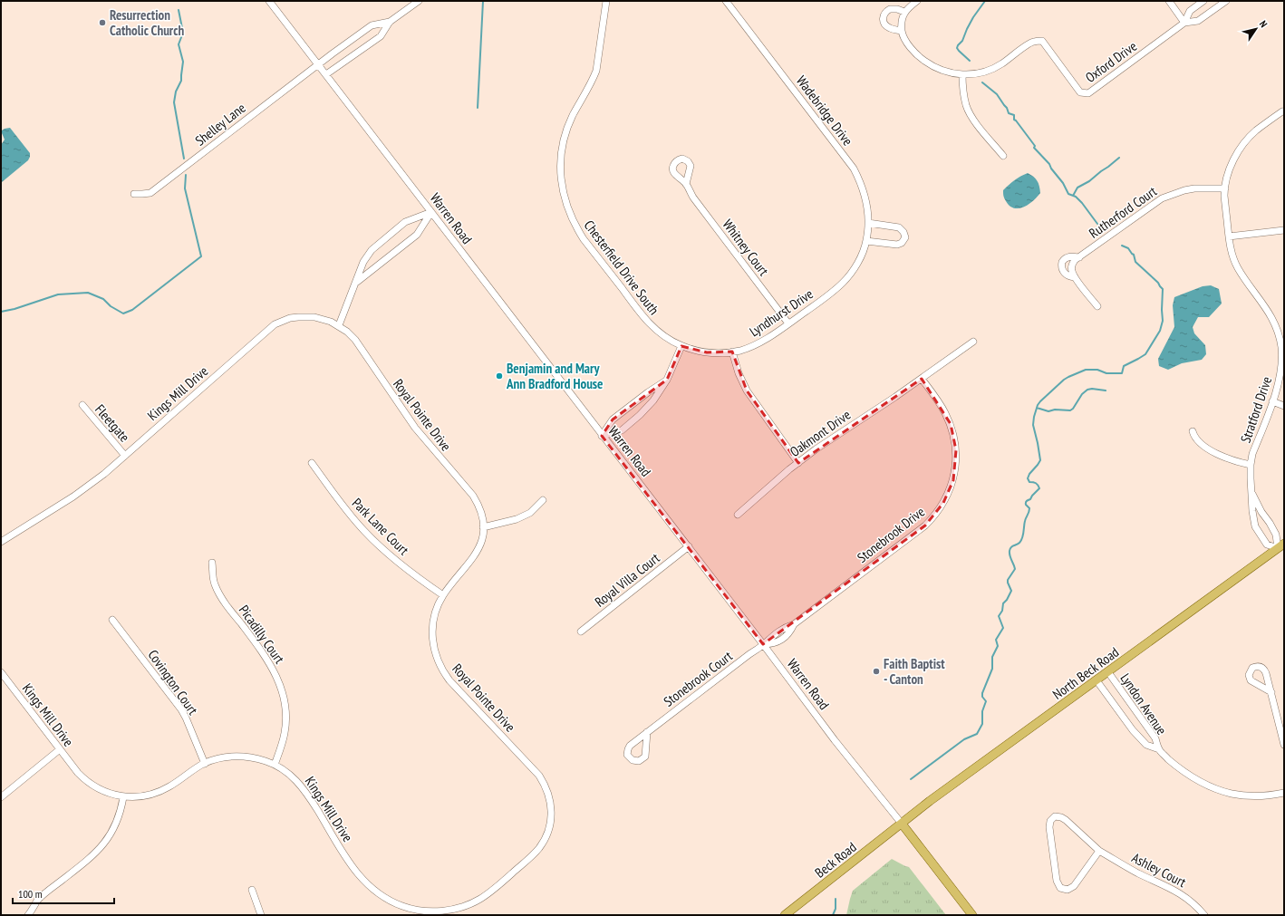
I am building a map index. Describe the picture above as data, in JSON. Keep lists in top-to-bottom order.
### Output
{
  "streets": {
    "main road": ["Warren Road", "North Beck Road", "Beck Road"],
    "street": [
      "Oxford Drive",
      "Wadebridge Drive",
      "Shelley Lane",
      "Rutherford Court",
      "Whitney Court",
      "Chesterfield Drive South",
      "Lyndhurst Drive",
      "Kings Mill Drive",
      "Stratford Drive",
      "Royal Pointe Drive",
      "Fleetgate",
      "Oakmont Drive",
      "Park Lane Court",
      "Stonebrook Drive",
      "Royal Villa Court",
      "Picadilly Court",
      "Stonebrook Court",
      "Covington Court",
      "Lyndon Avenue",
      "Ashley Court"
    ]
  },
  "crossings": [
    ["Wadebridge Drive", "Lyndhurst Drive"],
    ["Shelley Lane", "Warren Road"],
    ["Rutherford Court", "Stratford Drive"],
    ["Warren Road", "Stonebrook Drive"],
    ["Warren Road", "Royal Villa Court"],
    ["Warren Road", "North Beck Road"],
    ["Warren Road", "Stonebrook Court"],
    ["Warren Road", "Beck Road"],
    ["Whitney Court", "Lyndhurst Drive"],
    ["Chesterfield Drive South", "Lyndhurst Drive"],
    ["Kings Mill Drive", "Royal Pointe Drive"],
    ["Kings Mill Drive", "Fleetgate"],
    ["Kings Mill Drive", "Picadilly Court"],
    ["Kings Mill Drive", "Covington Court"],
    ["Stratford Drive", "North Beck Road"],
    ["Royal Pointe Drive", "Park Lane Court"],
    ["Oakmont Drive", "Stonebrook Drive"],
    ["Stonebrook Drive", "Stonebrook Court"],
    ["North Beck Road", "Lyndon Avenue"],
    ["North Beck Road", "Beck Road"]
  ],
  "places": ["Resurrection Catholic Church", "Benjamin and Mary Ann Bradford House", "Faith Baptist - Canton"],
  "scale_bar": "100 m",
  "north": "top right"
}
